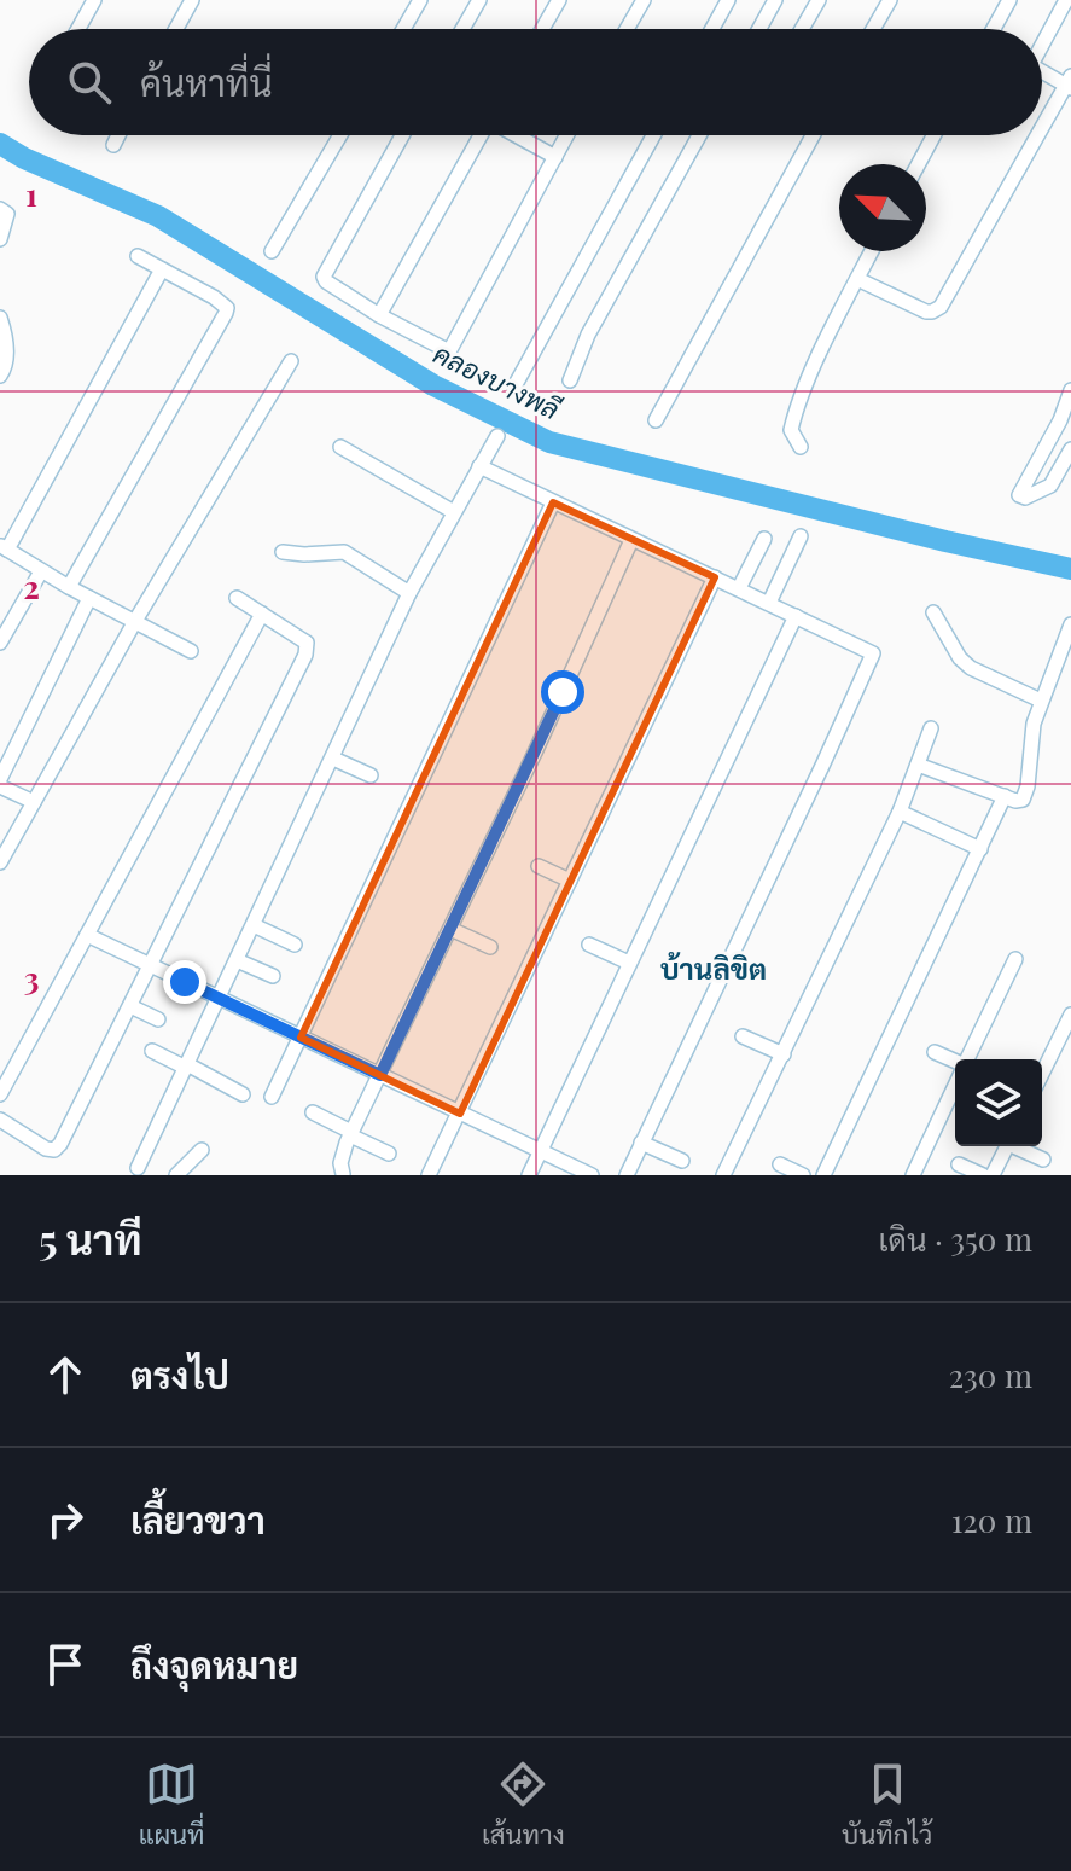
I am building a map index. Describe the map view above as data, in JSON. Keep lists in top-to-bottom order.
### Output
{
  "districts": ["บ้านลิขิต"],
  "water": ["คลองบางพลี"],
  "north": "top left",
  "page": {
    "search": "ค้นหาที่นี่",
    "heading": ["5 นาที", "เดิน · 350 m"],
    "list": [
      ["ตรงไป", "230 m"],
      ["เลี้ยวขวา", "120 m"],
      "ถึงจุดหมาย"
    ],
    "nav": ["แผนที่", "เส้นทาง", "บันทึกไว้"]
  },
  "grid": {
    "rows": ["1", "2", "3"]
  }
}
